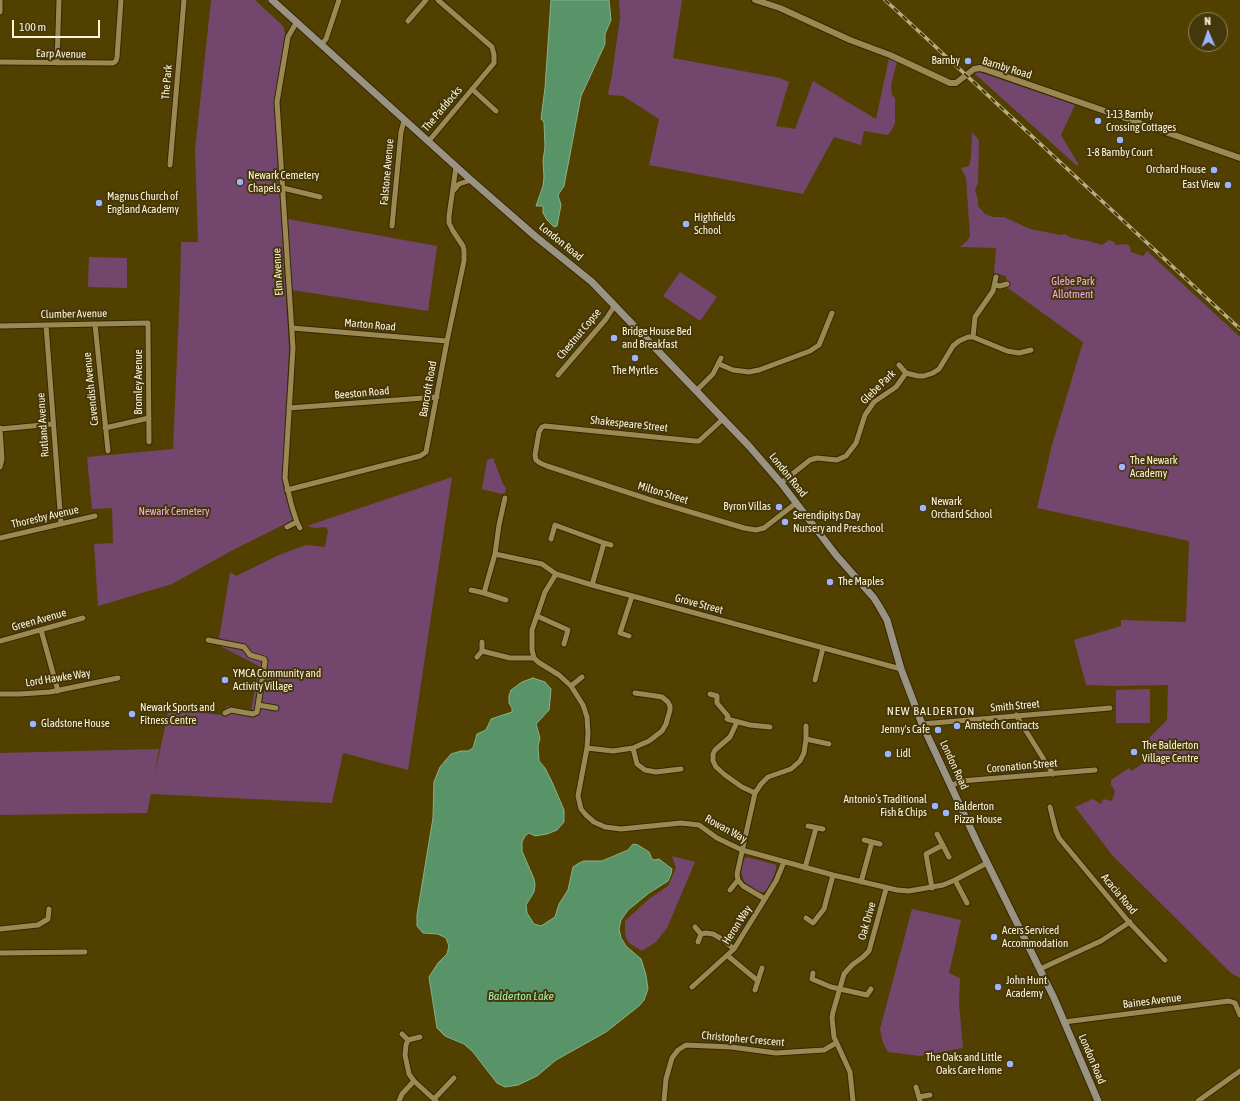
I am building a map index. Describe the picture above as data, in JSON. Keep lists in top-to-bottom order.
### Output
{
  "streets": {
    "main road": ["London Road"],
    "street": [
      "Earp Avenue",
      "Barnby Road",
      "The Park",
      "The Paddocks",
      "Falstone Avenue",
      "Elm Avenue",
      "Clumber Avenue",
      "Marton Road",
      "Chestnut Copse",
      "Bromley Avenue",
      "Glebe Park",
      "Cavendish Avenue",
      "Bancroft Road",
      "Beeston Road",
      "Shakespeare Street",
      "Rutland Avenue",
      "Milton Street",
      "Thoresby Avenue",
      "Grove Street",
      "Green Avenue",
      "Lord Hawke Way",
      "Smith Street",
      "Coronation Street",
      "Rowan Way",
      "Acacia Road",
      "Oak Drive",
      "Heron Way",
      "Baines Avenue",
      "Christopher Crescent"
    ]
  },
  "crossings": [
    ["The Paddocks", "London Road"],
    ["Falstone Avenue", "London Road"],
    ["London Road", "Elm Avenue"],
    ["London Road", "Chestnut Copse"],
    ["London Road", "Glebe Park"],
    ["London Road", "Bancroft Road"],
    ["London Road", "Shakespeare Street"],
    ["London Road", "Milton Street"],
    ["London Road", "Grove Street"],
    ["London Road", "Smith Street"],
    ["London Road", "Coronation Street"],
    ["London Road", "Rowan Way"],
    ["London Road", "Baines Avenue"],
    ["Elm Avenue", "Marton Road"],
    ["Elm Avenue", "Bancroft Road"],
    ["Elm Avenue", "Beeston Road"],
    ["Clumber Avenue", "Bromley Avenue"],
    ["Clumber Avenue", "Cavendish Avenue"],
    ["Clumber Avenue", "Rutland Avenue"],
    ["Marton Road", "Bancroft Road"],
    ["Bancroft Road", "Beeston Road"],
    ["Shakespeare Street", "Milton Street"],
    ["Rutland Avenue", "Thoresby Avenue"],
    ["Rowan Way", "Oak Drive"],
    ["Rowan Way", "Heron Way"],
    ["Oak Drive", "Christopher Crescent"]
  ],
  "districts": ["NEW BALDERTON"],
  "water": ["Balderton Lake"],
  "parks": ["Glebe Park Allotment", "Newark Cemetery"],
  "places": [
    "Barnby",
    "1-13 Barnby Crossing Cottages",
    "1-8 Barnby Court",
    "Orchard House",
    "Newark Cemetery Chapels",
    "East View",
    "Magnus Church of England Academy",
    "Highfields School",
    "Bridge House Bed and Breakfast",
    "The Myrtles",
    "The Newark Academy",
    "Byron Villas",
    "Newark Orchard School",
    "Serendipitys Day Nursery and Preschool",
    "The Maples",
    "YMCA Community and Activity Village",
    "Newark Sports and Fitness Centre",
    "Gladstone House",
    "Amstech Contracts",
    "Jenny's Cafe",
    "The Balderton Village Centre",
    "Lidl",
    "Antonio’s Traditional Fish & Chips",
    "Balderton Pizza House",
    "Acers Serviced Accommodation",
    "John Hunt Academy",
    "The Oaks and Little Oaks Care Home"
  ],
  "scale_bar": "100 m",
  "north": "top"
}
